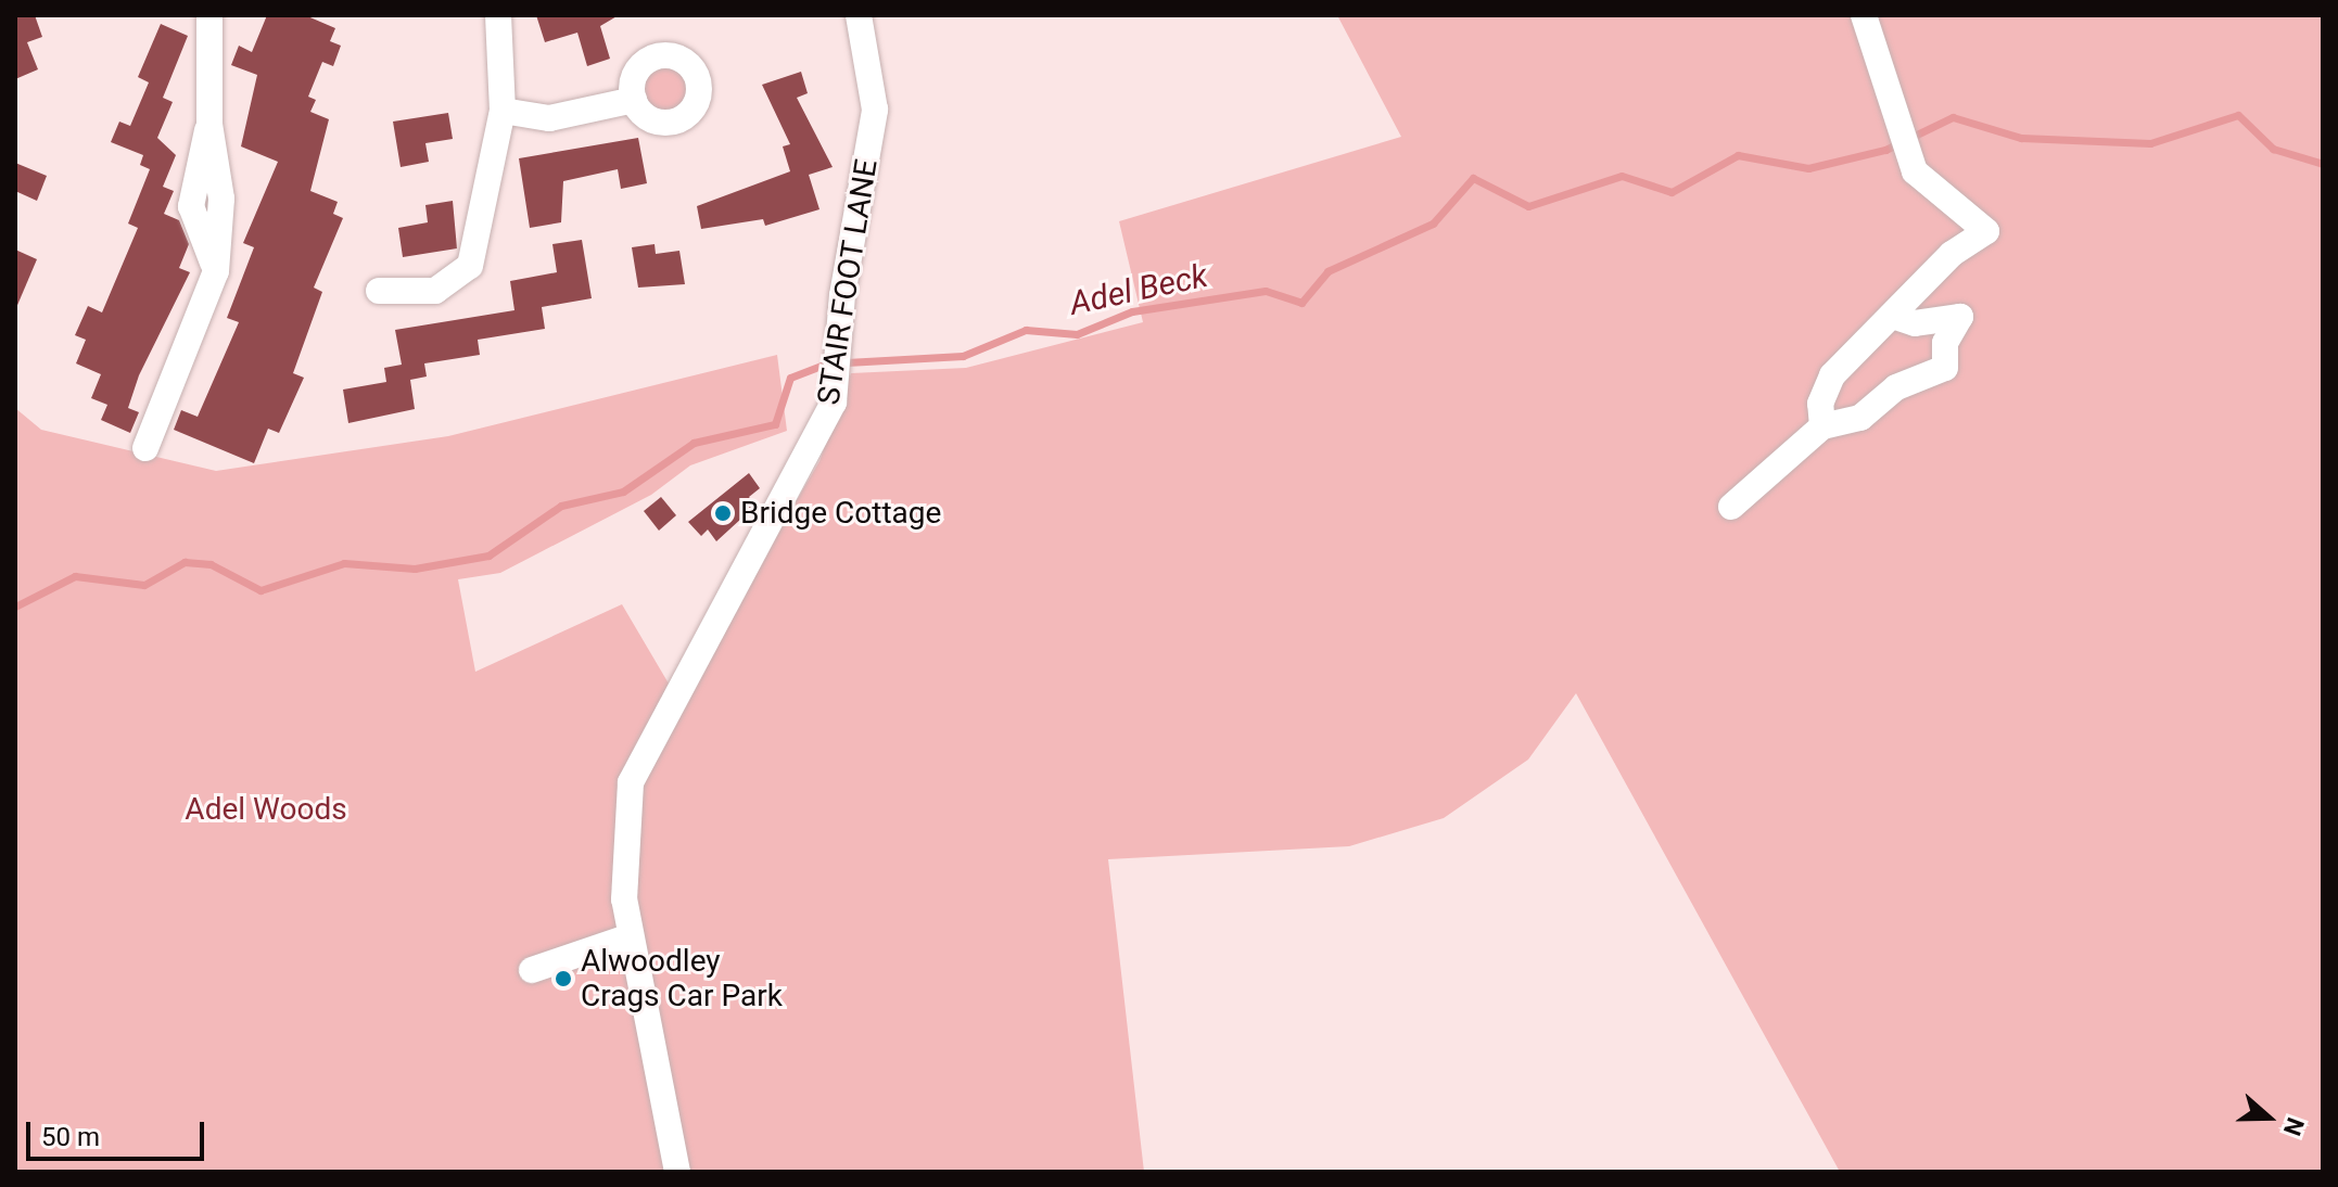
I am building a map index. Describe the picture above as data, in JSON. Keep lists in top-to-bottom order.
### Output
{
  "streets": {
    "street": ["STAIR FOOT LANE"]
  },
  "water": ["Adel Beck"],
  "parks": ["Adel Woods"],
  "places": ["Bridge Cottage", "Alwoodley Crags Car Park"],
  "scale_bar": "50 m",
  "north": "right"
}
